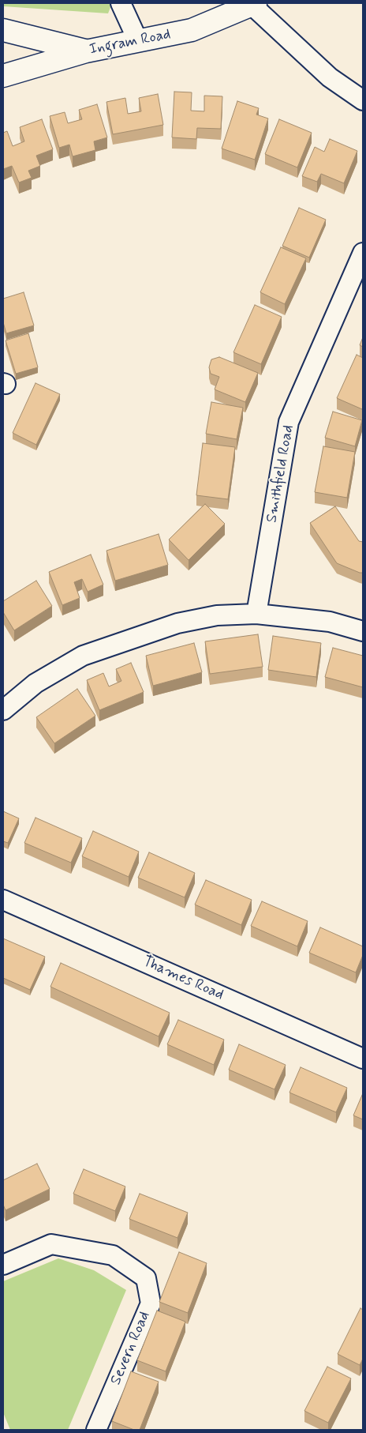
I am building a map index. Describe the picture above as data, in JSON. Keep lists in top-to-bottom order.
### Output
{
  "streets": {
    "street": [
      "Ingram Road",
      "Smithfield Road",
      "Thames Road",
      "Severn Road"
    ]
  }
}
